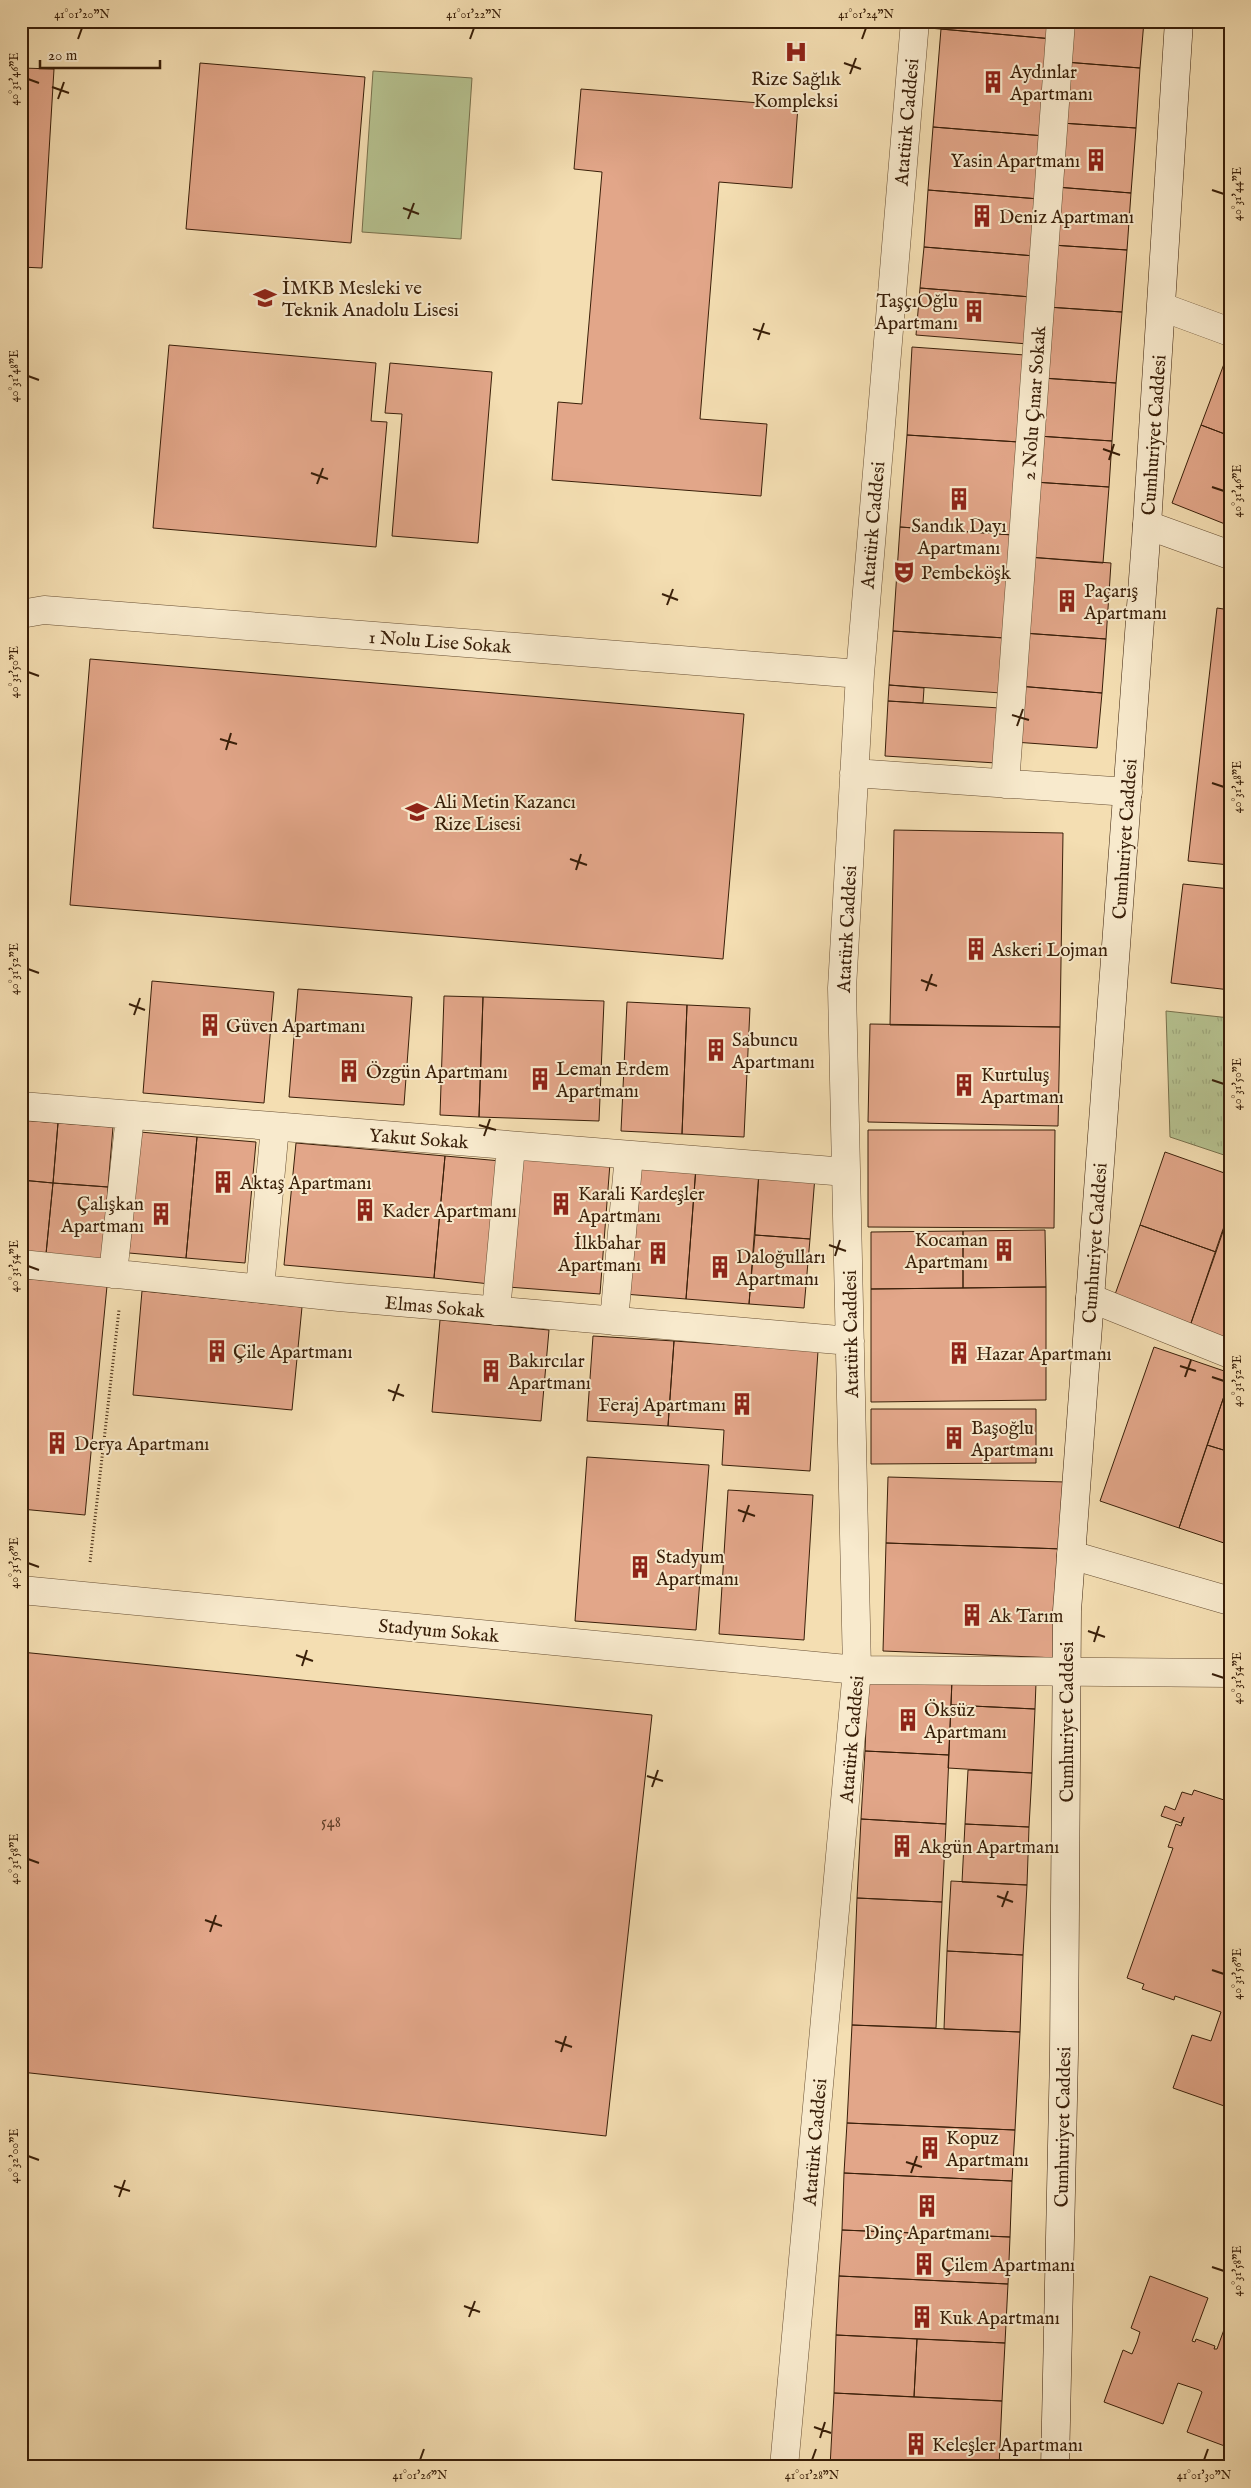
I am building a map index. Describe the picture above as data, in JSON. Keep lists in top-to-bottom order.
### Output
{
  "streets": {
    "street": [
      "Atatürk Caddesi",
      "2 Nolu Çınar Sokak",
      "Cumhuriyet Caddesi",
      "1 Nolu Lise Sokak",
      "Yakut Sokak",
      "Elmas Sokak",
      "Stadyum Sokak"
    ]
  },
  "crossings": [
    ["Atatürk Caddesi", "1 Nolu Lise Sokak"],
    ["Atatürk Caddesi", "Yakut Sokak"],
    ["Atatürk Caddesi", "Elmas Sokak"],
    ["Atatürk Caddesi", "Stadyum Sokak"],
    ["Cumhuriyet Caddesi", "Stadyum Sokak"]
  ],
  "places": {
    "hospital": ["Rize Sağlık Kompleksi"],
    "building": [
      "Aydınlar Apartmanı",
      "Yasin Apartmanı",
      "Deniz Apartmanı",
      "TaşçıOğlu Apartmanı",
      "Sandık Dayı Apartmanı",
      "Paçarış Apartmanı",
      "Askeri Lojman",
      "Güven Apartmanı",
      "Sabuncu Apartmanı",
      "Özgün Apartmanı",
      "Leman Erdem Apartmanı",
      "Kurtuluş Apartmanı",
      "Aktaş Apartmanı",
      "Karali Kardeşler Apartmanı",
      "Kader Apartmanı",
      "Çalışkan Apartmanı",
      "Kocaman Apartmanı",
      "İlkbahar Apartmanı",
      "Daloğulları Apartmanı",
      "Çile Apartmanı",
      "Hazar Apartmanı",
      "Bakırcılar Apartmanı",
      "Feraj Apartmanı",
      "Başoğlu Apartmanı",
      "Derya Apartmanı",
      "Stadyum Apartmanı",
      "Ak Tarım",
      "Öksüz Apartmanı",
      "Akgün Apartmanı",
      "Kopuz Apartmanı",
      "Dinç Apartmanı",
      "Çilem Apartmanı",
      "Kuk Apartmanı",
      "Keleşler Apartmanı"
    ],
    "school or university": ["İMKB Mesleki ve Teknik Anadolu Lisesi", "Ali Metin Kazancı Rize Lisesi"],
    "theatre": ["Pembeköşk"]
  },
  "house_numbers": ["548"],
  "scale_bar": "20 m",
  "coordinates": [
    "41°01'20\"N",
    "41°01'22\"N",
    "41°01'24\"N",
    "40°31'46\"E",
    "40°31'44\"E",
    "40°31'48\"E",
    "40°31'50\"E",
    "40°31'52\"E",
    "40°31'54\"E",
    "40°31'56\"E",
    "40°31'58\"E",
    "40°32'00\"E",
    "41°01'26\"N",
    "41°01'28\"N",
    "41°01'30\"N"
  ]
}
